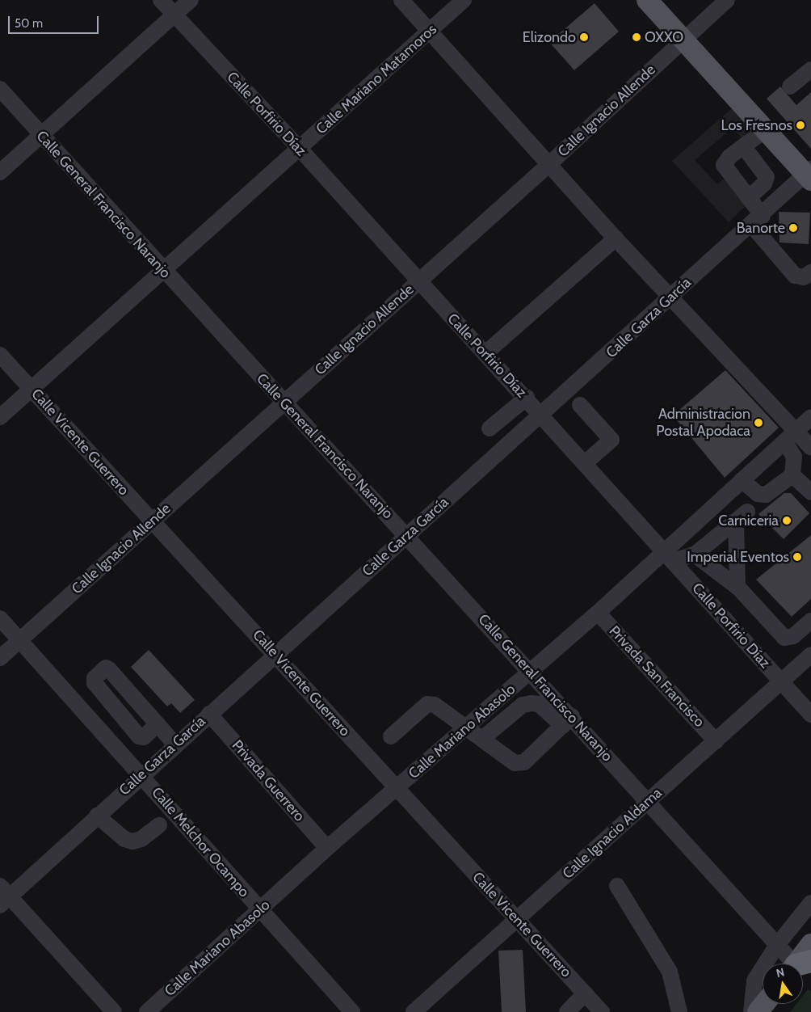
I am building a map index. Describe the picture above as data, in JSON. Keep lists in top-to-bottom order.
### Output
{
  "streets": {
    "street": [
      "Calle Mariano Matamoros",
      "Calle Ignacio Allende",
      "Calle Porfirio Díaz",
      "Calle General Francisco Naranjo",
      "Calle Garza García",
      "Calle Vicente Guerrero",
      "Privada San Francisco",
      "Calle Mariano Abasolo",
      "Privada Guerrero",
      "Calle Ignacio Aldama",
      "Calle Melchor Ocampo"
    ]
  },
  "crossings": [
    ["Calle Mariano Matamoros", "Calle Porfirio Díaz"],
    ["Calle Mariano Matamoros", "Calle General Francisco Naranjo"],
    ["Calle Mariano Matamoros", "Calle Vicente Guerrero"],
    ["Calle Ignacio Allende", "Calle Porfirio Díaz"],
    ["Calle Ignacio Allende", "Calle General Francisco Naranjo"],
    ["Calle Ignacio Allende", "Calle Vicente Guerrero"],
    ["Calle Ignacio Allende", "Calle Melchor Ocampo"],
    ["Calle Porfirio Díaz", "Calle Garza García"],
    ["Calle Porfirio Díaz", "Calle Mariano Abasolo"],
    ["Calle Porfirio Díaz", "Calle Ignacio Aldama"],
    ["Calle General Francisco Naranjo", "Calle Garza García"],
    ["Calle General Francisco Naranjo", "Calle Mariano Abasolo"],
    ["Calle General Francisco Naranjo", "Calle Ignacio Aldama"],
    ["Calle Garza García", "Calle Vicente Guerrero"],
    ["Calle Garza García", "Privada Guerrero"],
    ["Calle Garza García", "Calle Melchor Ocampo"],
    ["Calle Vicente Guerrero", "Calle Mariano Abasolo"],
    ["Calle Vicente Guerrero", "Calle Ignacio Aldama"],
    ["Privada San Francisco", "Calle Mariano Abasolo"],
    ["Privada San Francisco", "Calle Ignacio Aldama"],
    ["Calle Mariano Abasolo", "Privada Guerrero"],
    ["Calle Mariano Abasolo", "Calle Melchor Ocampo"]
  ],
  "places": [
    "Elizondo",
    "OXXO",
    "Los Fresnos",
    "Banorte",
    "Administracion Postal Apodaca",
    "Carniceria",
    "Imperial Eventos"
  ],
  "scale_bar": "50 m",
  "north": "top"
}
